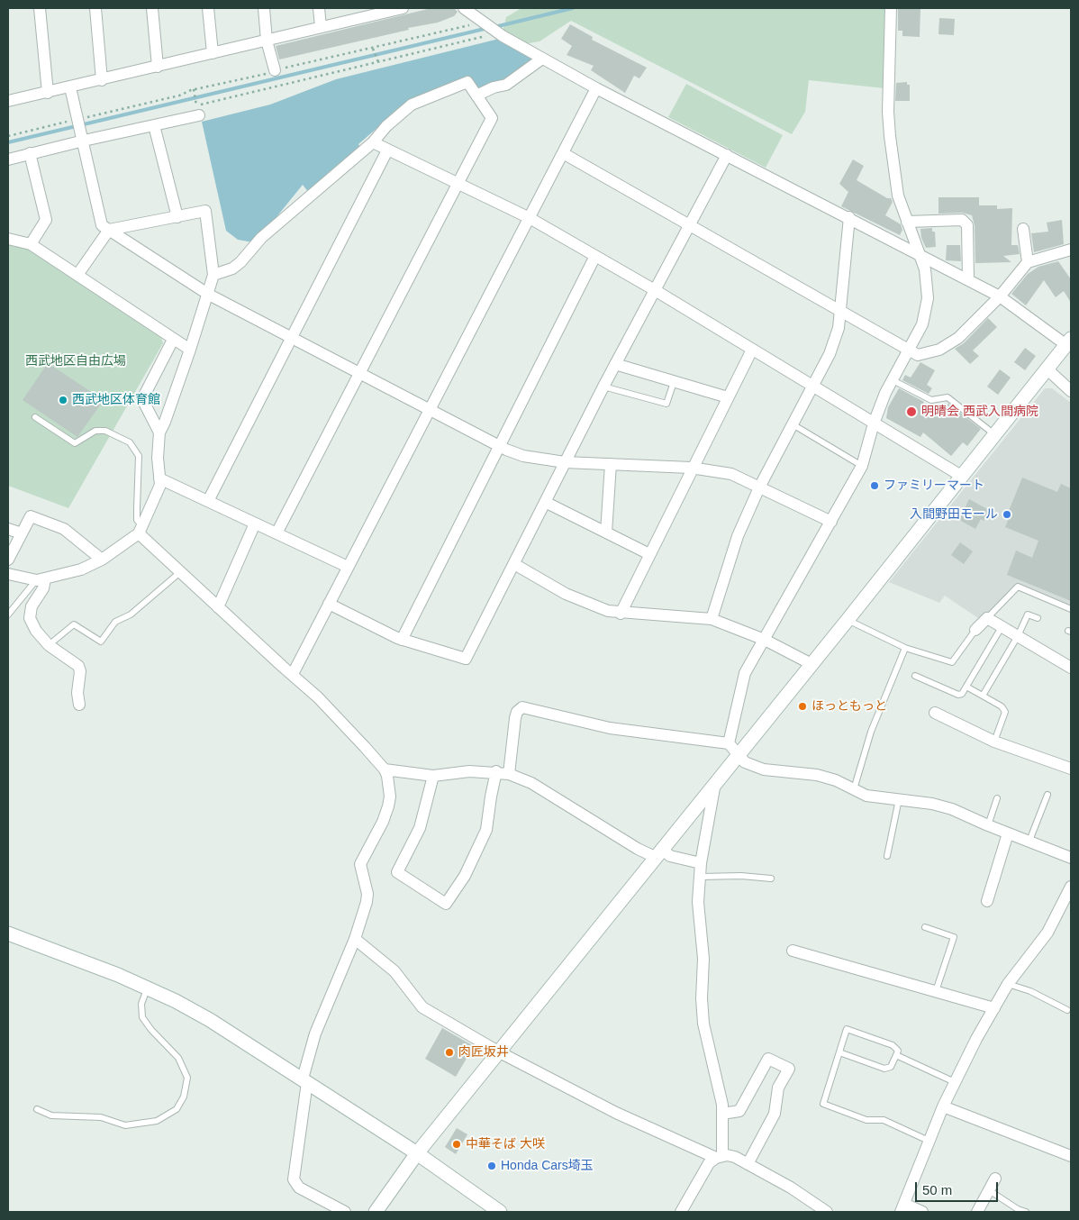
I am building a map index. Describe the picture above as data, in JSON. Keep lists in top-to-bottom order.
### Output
{
  "parks": ["西武地区自由広場"],
  "places": [
    "西武地区体育館",
    "明晴会 西武入間病院",
    "ファミリーマート",
    "入間野田モール",
    "ほっともっと",
    "肉匠坂井",
    "中華そば 大咲",
    "Honda Cars埼玉"
  ],
  "scale_bar": "50 m"
}
